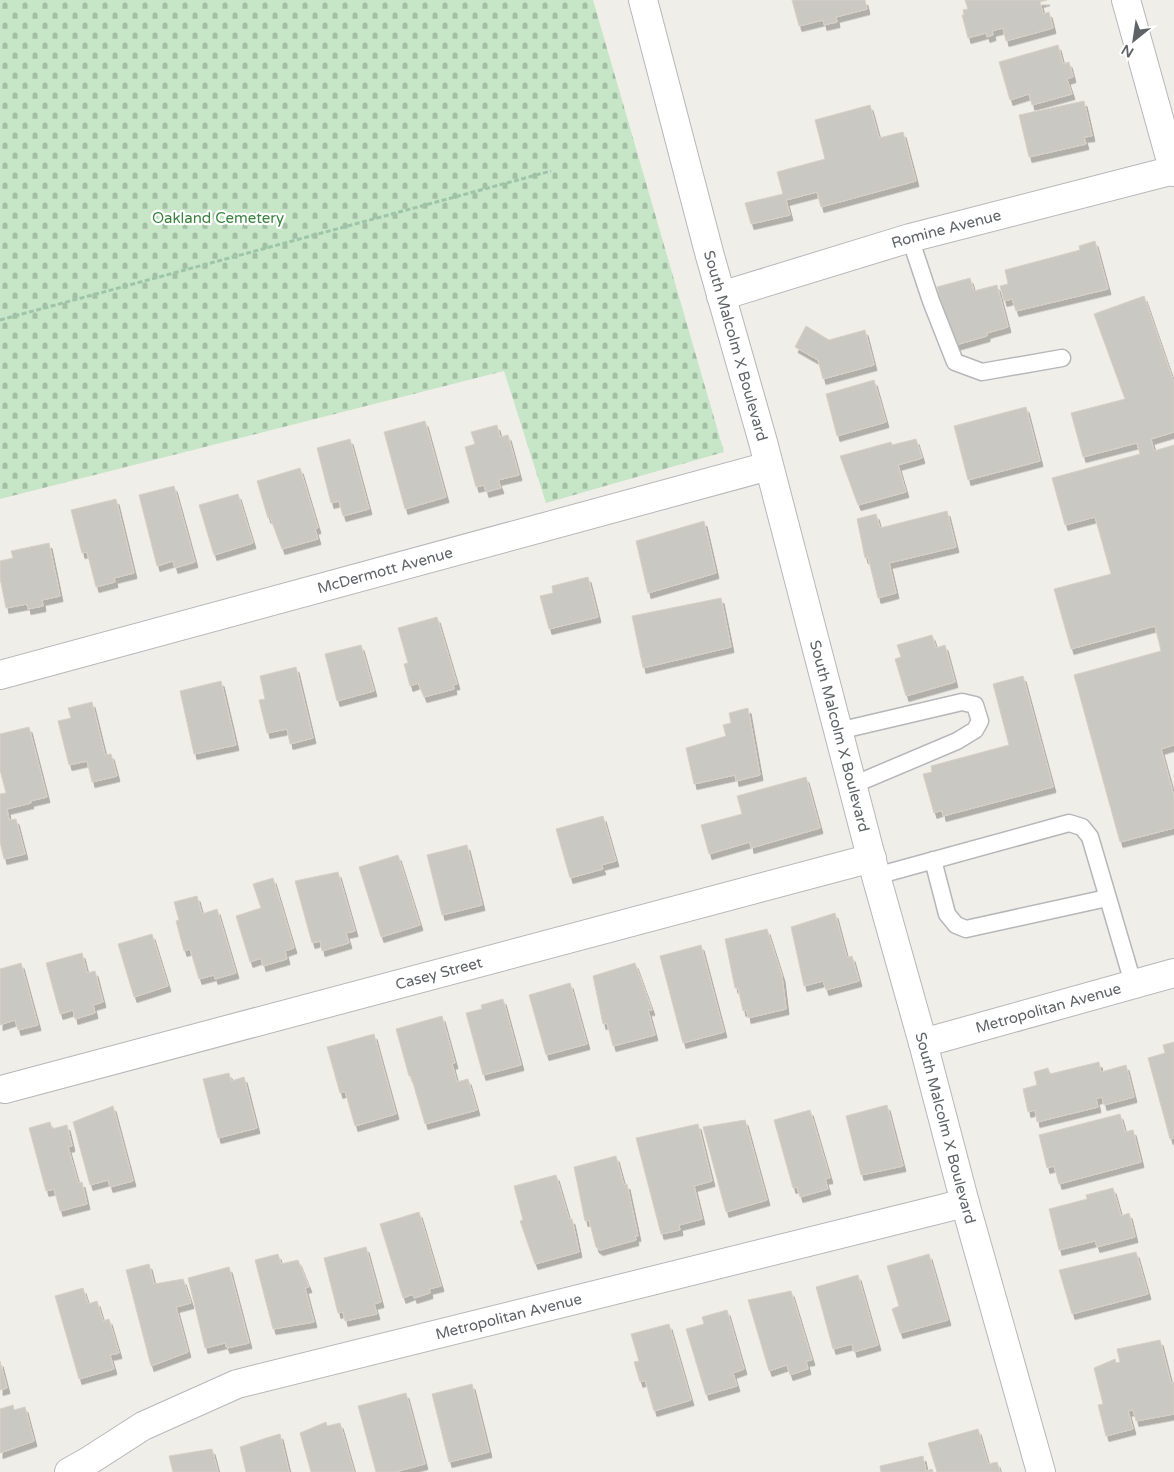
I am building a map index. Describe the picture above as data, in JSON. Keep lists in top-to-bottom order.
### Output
{
  "streets": {
    "street": [
      "Romine Avenue",
      "South Malcolm X Boulevard",
      "McDermott Avenue",
      "Casey Street",
      "Metropolitan Avenue"
    ]
  },
  "crossings": [
    ["Romine Avenue", "South Malcolm X Boulevard"],
    ["South Malcolm X Boulevard", "McDermott Avenue"],
    ["South Malcolm X Boulevard", "Casey Street"],
    ["South Malcolm X Boulevard", "Metropolitan Avenue"]
  ],
  "parks": ["Oakland Cemetery"],
  "north": "bottom left"
}
